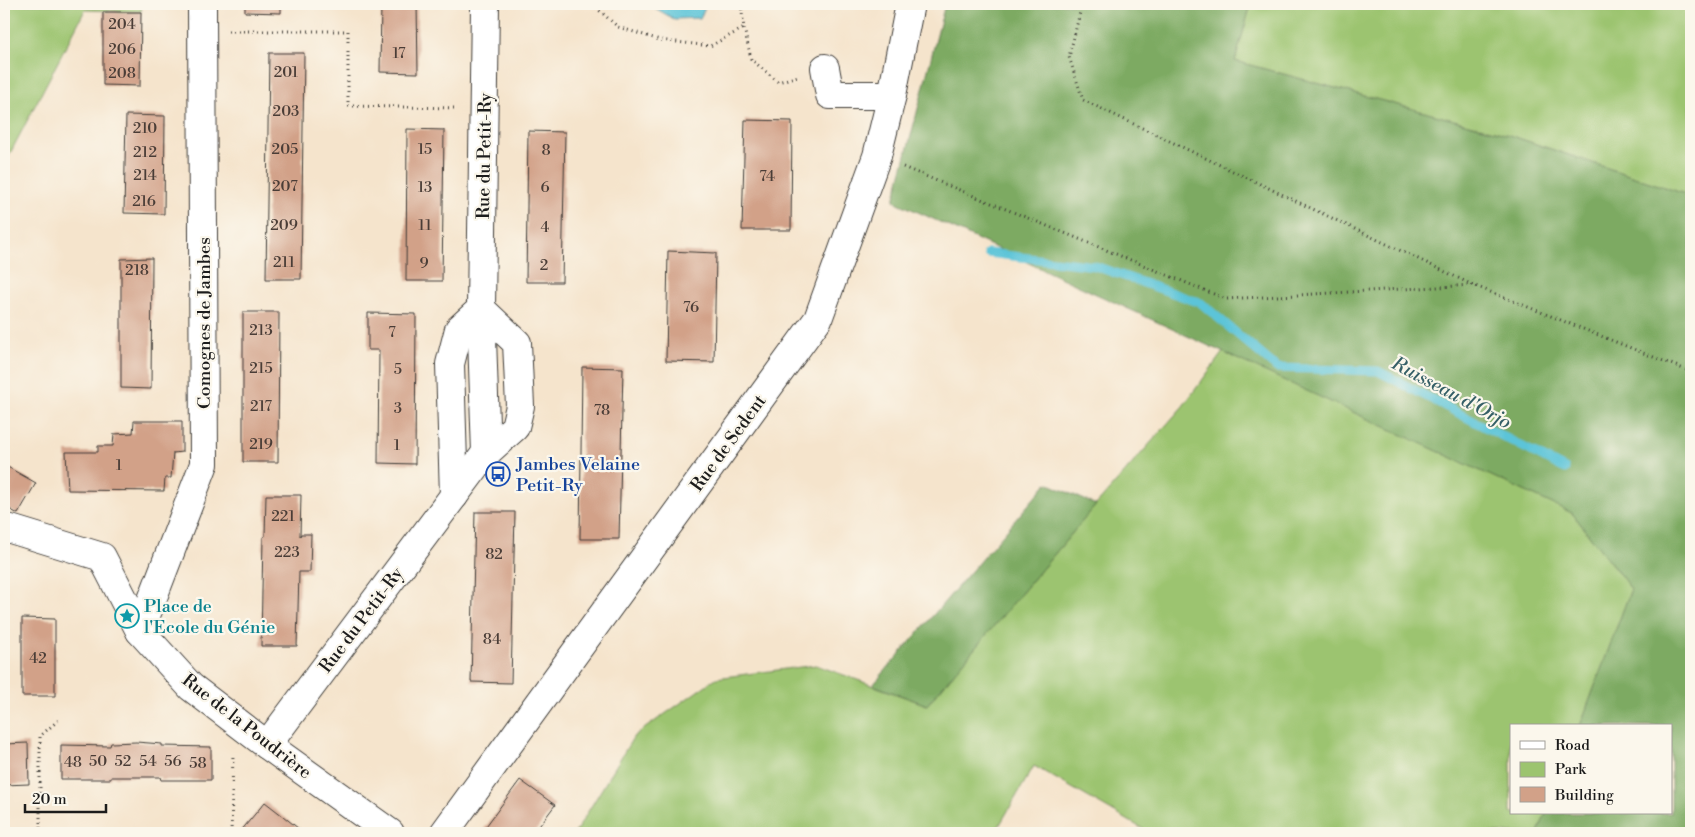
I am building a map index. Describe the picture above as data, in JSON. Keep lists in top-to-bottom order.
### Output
{
  "streets": {
    "street": [
      "Rue du Petit-Ry",
      "Comognes de Jambes",
      "Rue de Sedent",
      "Rue de la Poudrière"
    ]
  },
  "crossings": [
    ["Rue du Petit-Ry", "Rue de la Poudrière"],
    ["Comognes de Jambes", "Rue de la Poudrière"]
  ],
  "water": ["Ruisseau d'Orjo"],
  "places": {
    "bus stop": ["Jambes Velaine Petit-Ry"],
    "place": ["Place de l'Ecole du Génie"]
  },
  "house_numbers": [
    "204",
    "206",
    "17",
    "201",
    "208",
    "203",
    "210",
    "205",
    "15",
    "8",
    "212",
    "214",
    "74",
    "207",
    "13",
    "6",
    "216",
    "209",
    "11",
    "4",
    "211",
    "9",
    "2",
    "218",
    "76",
    "213",
    "7",
    "215",
    "5",
    "217",
    "3",
    "78",
    "219",
    "1",
    "1",
    "221",
    "223",
    "82",
    "84",
    "42",
    "50",
    "52",
    "54",
    "56",
    "48",
    "58"
  ],
  "legend": ["Road", "Park", "Building"],
  "scale_bar": "20 m"
}
